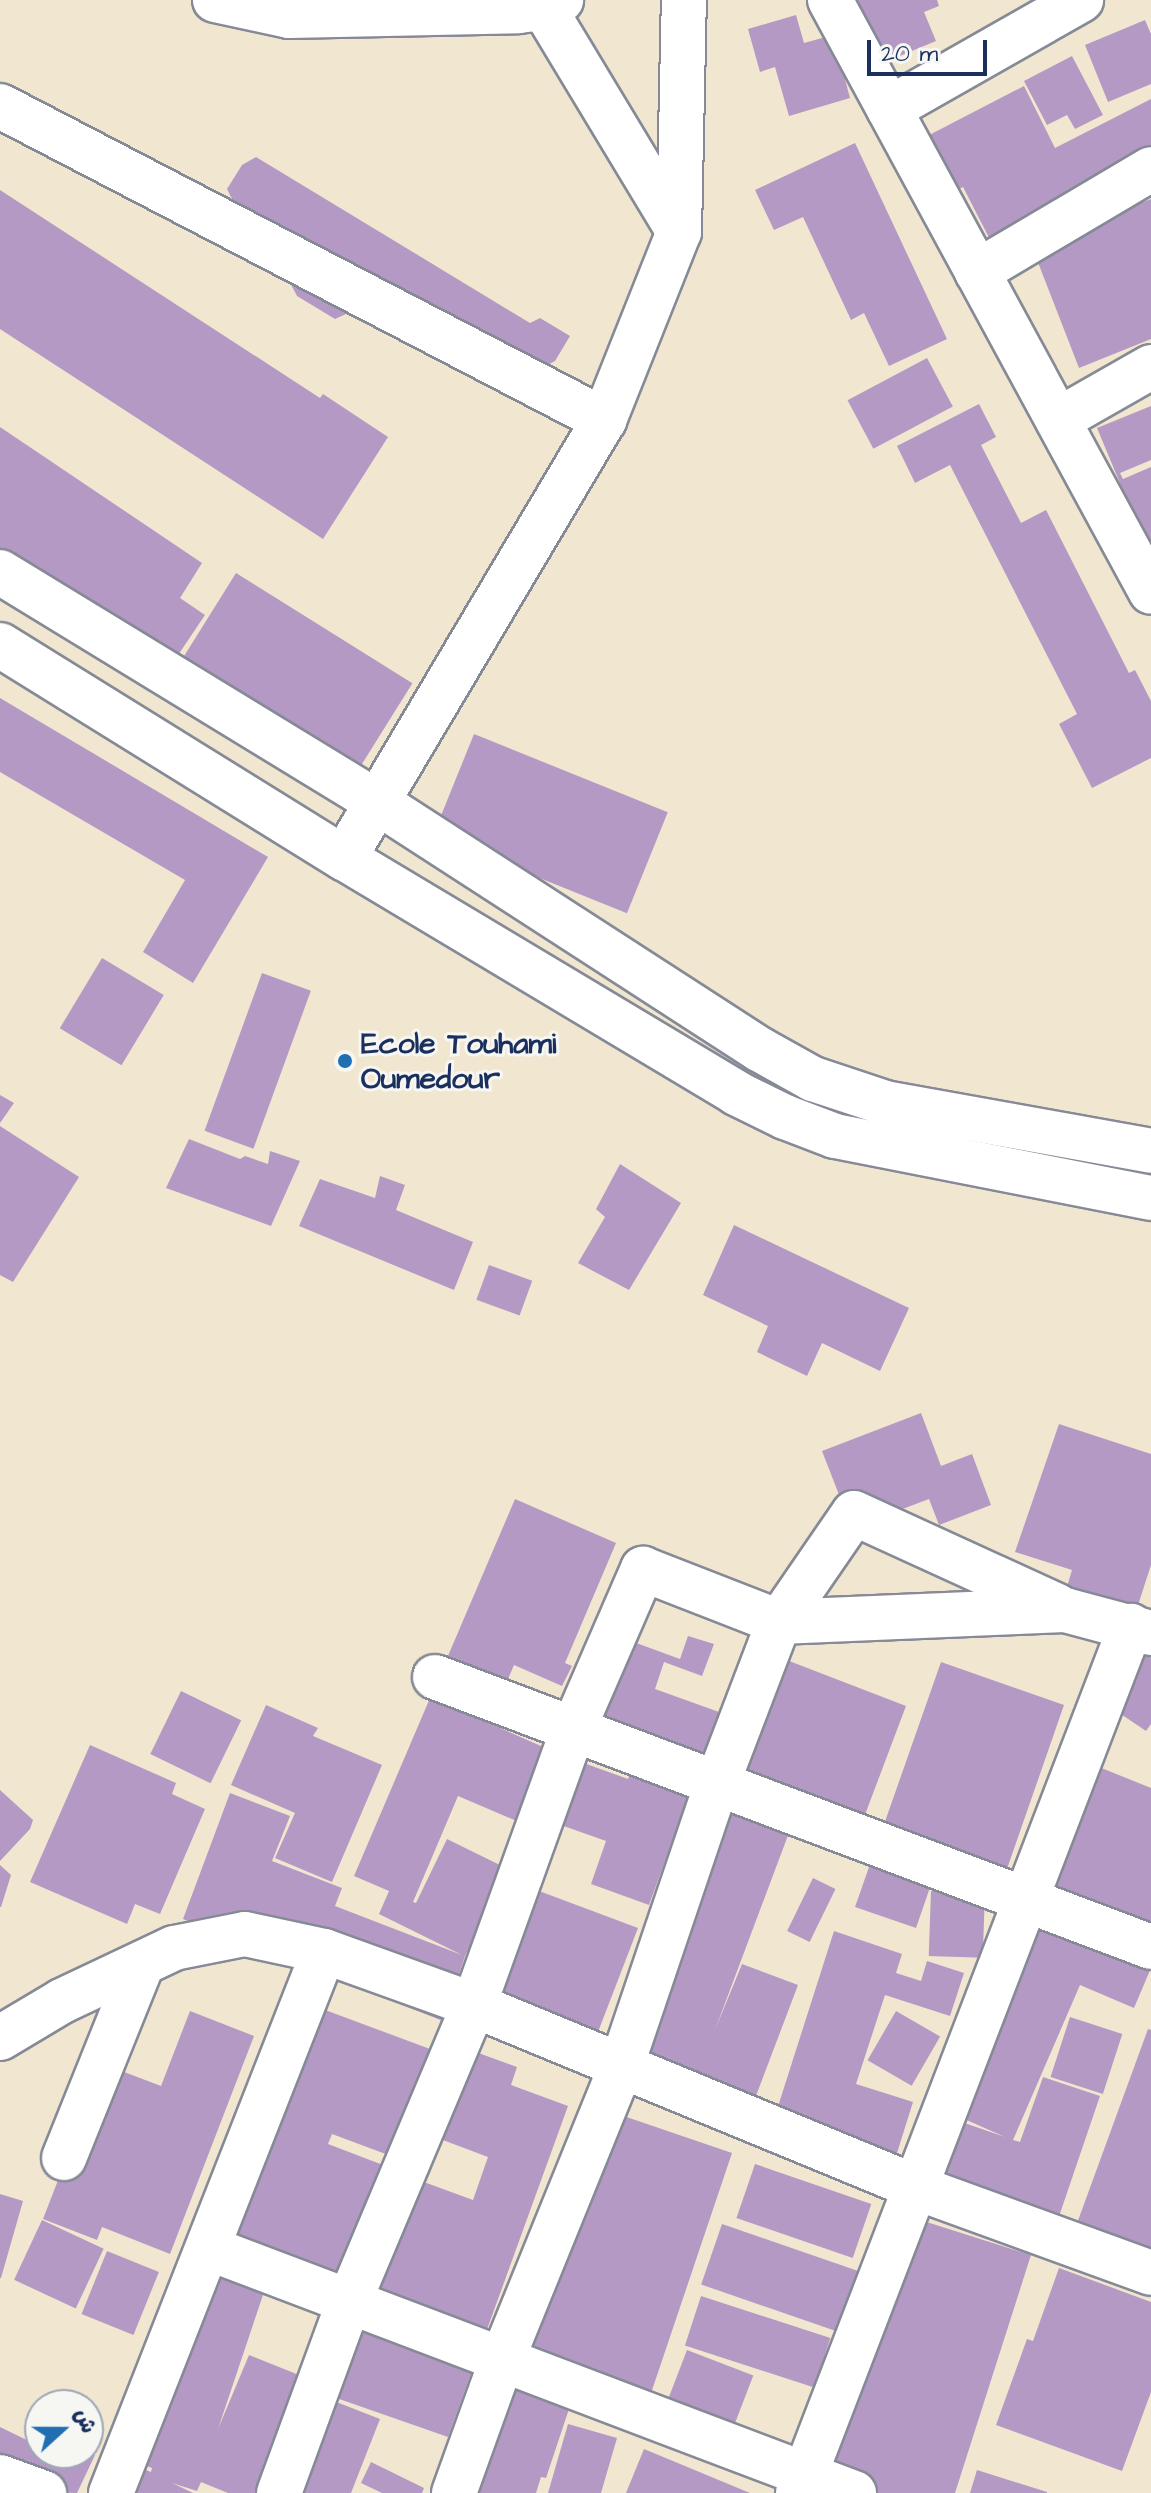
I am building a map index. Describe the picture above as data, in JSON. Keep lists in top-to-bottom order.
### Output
{
  "places": ["Ecole Touhami Oumedour"],
  "scale_bar": "20 m",
  "north": "right"
}
